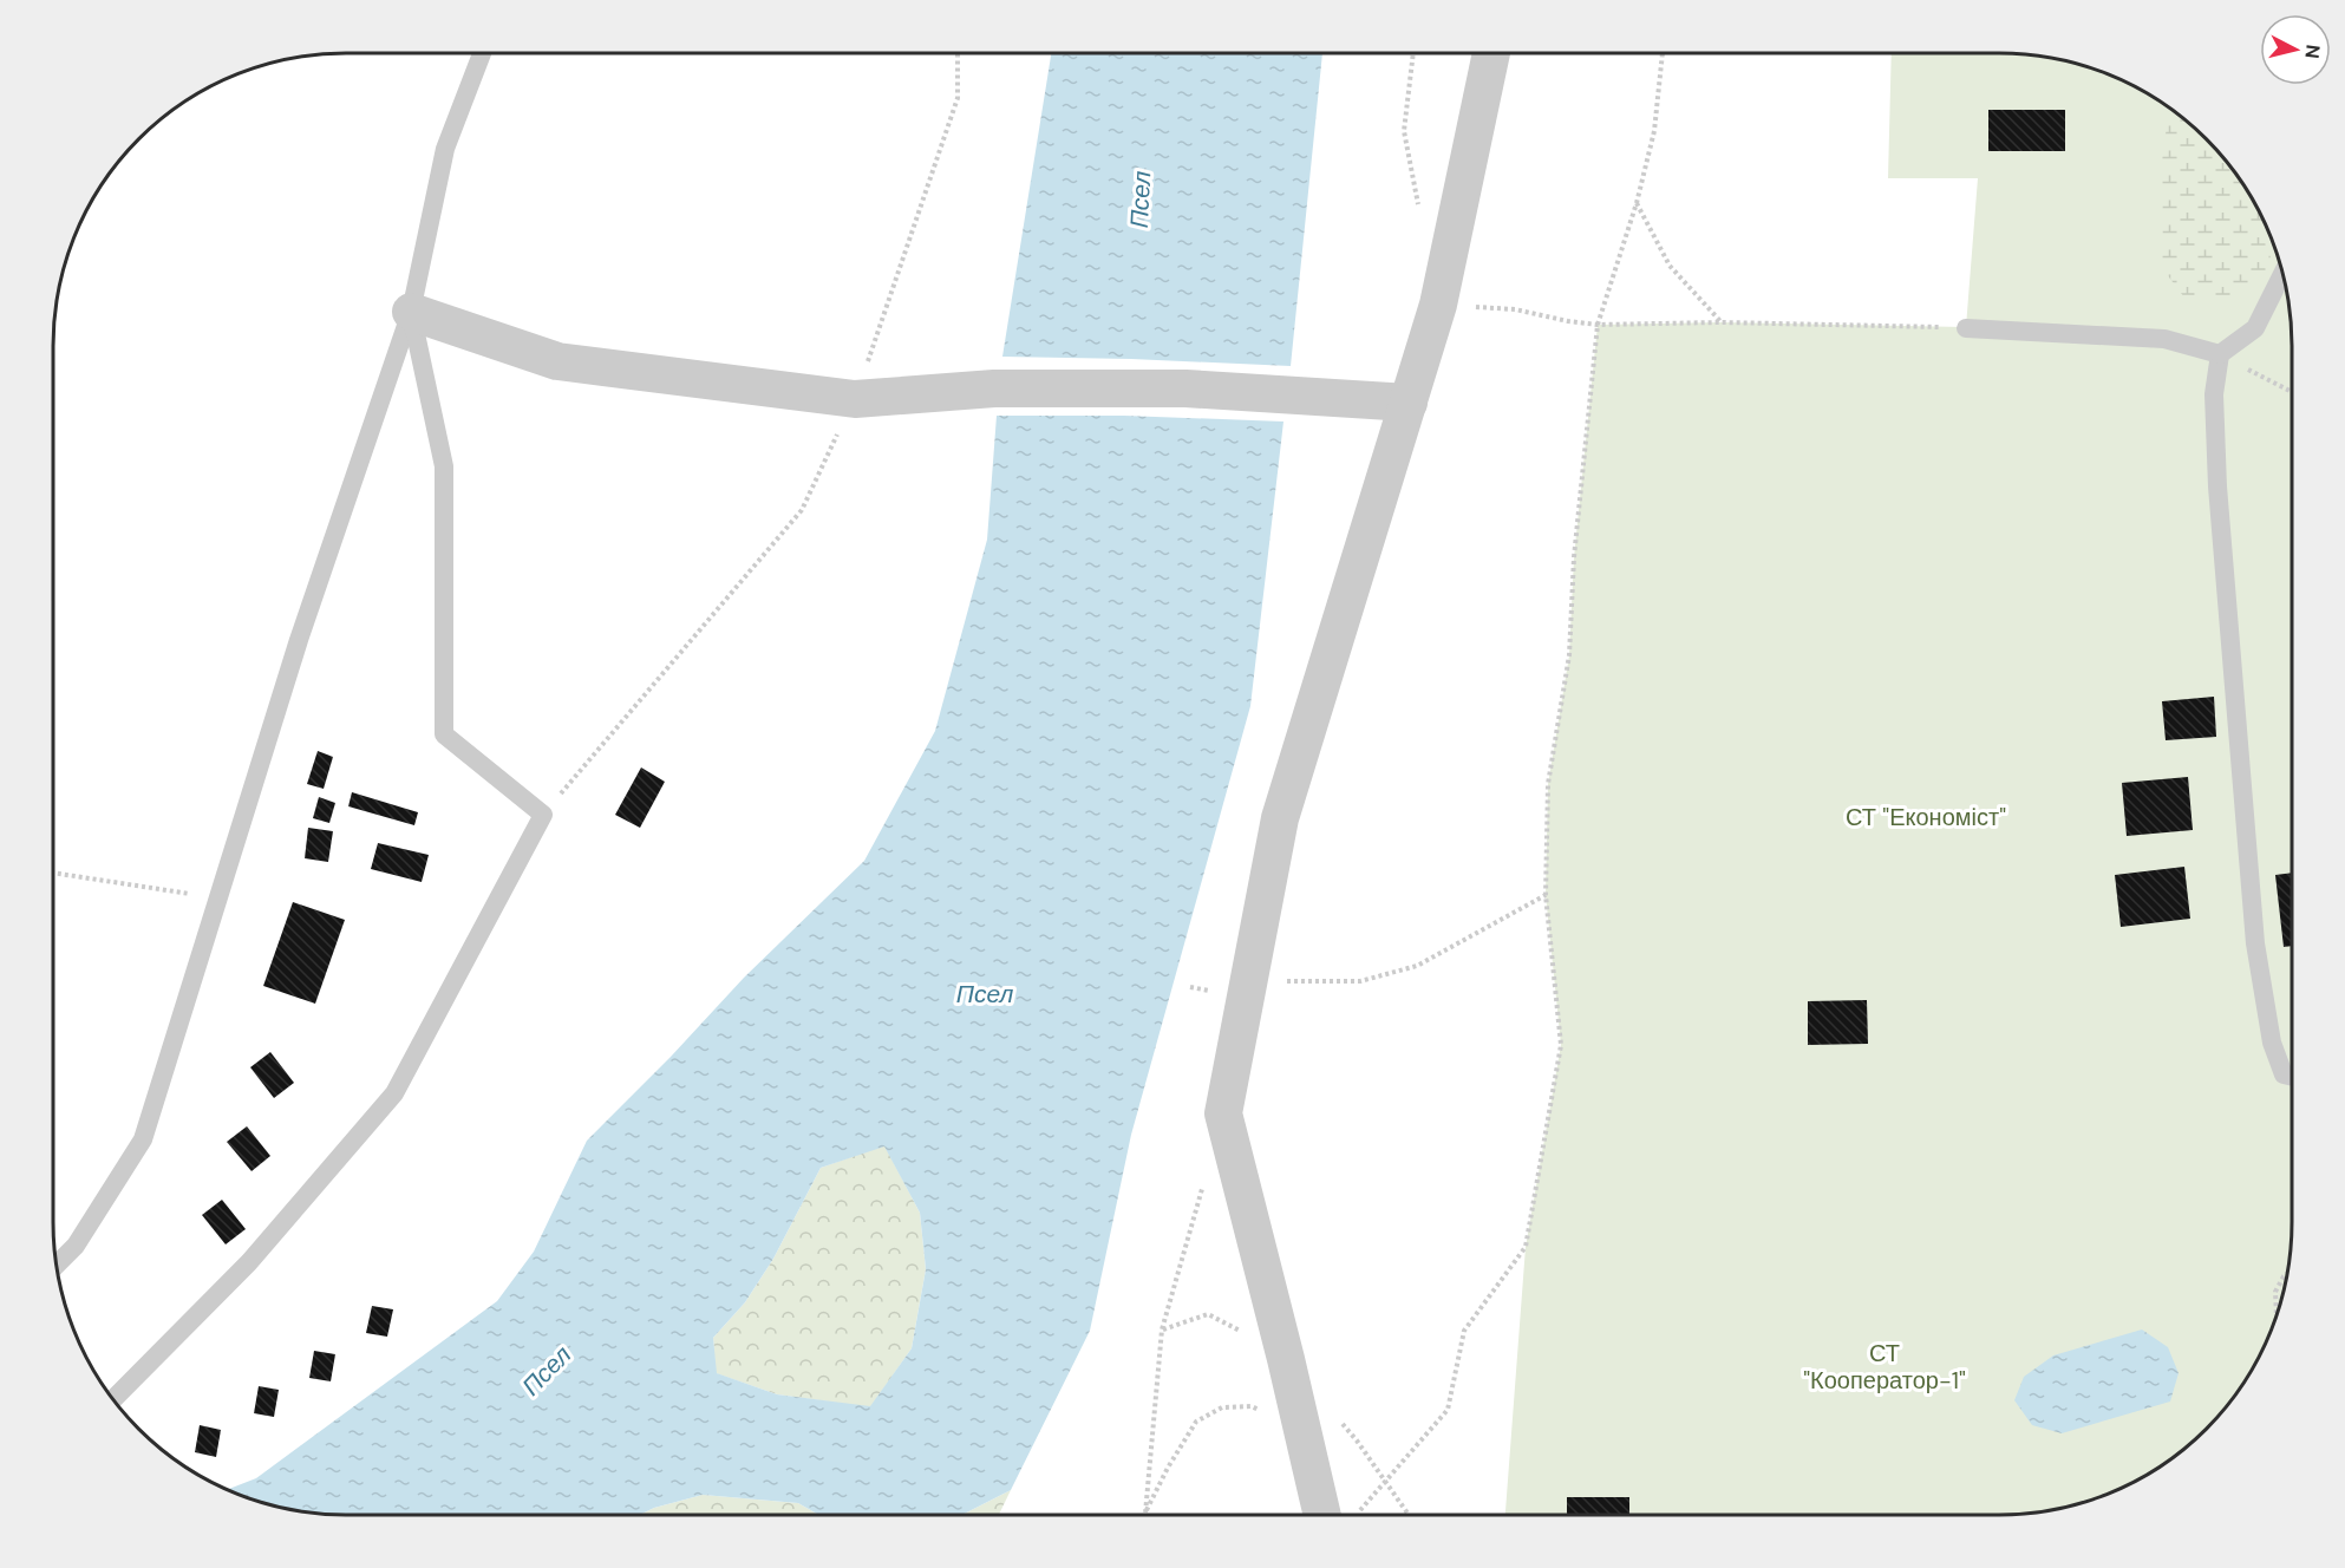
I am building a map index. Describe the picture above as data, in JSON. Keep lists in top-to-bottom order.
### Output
{
  "water": ["Псел"],
  "parks": ["СТ \"Економіст\"", "СТ \"Кооператор-1\""],
  "north": "right"
}
